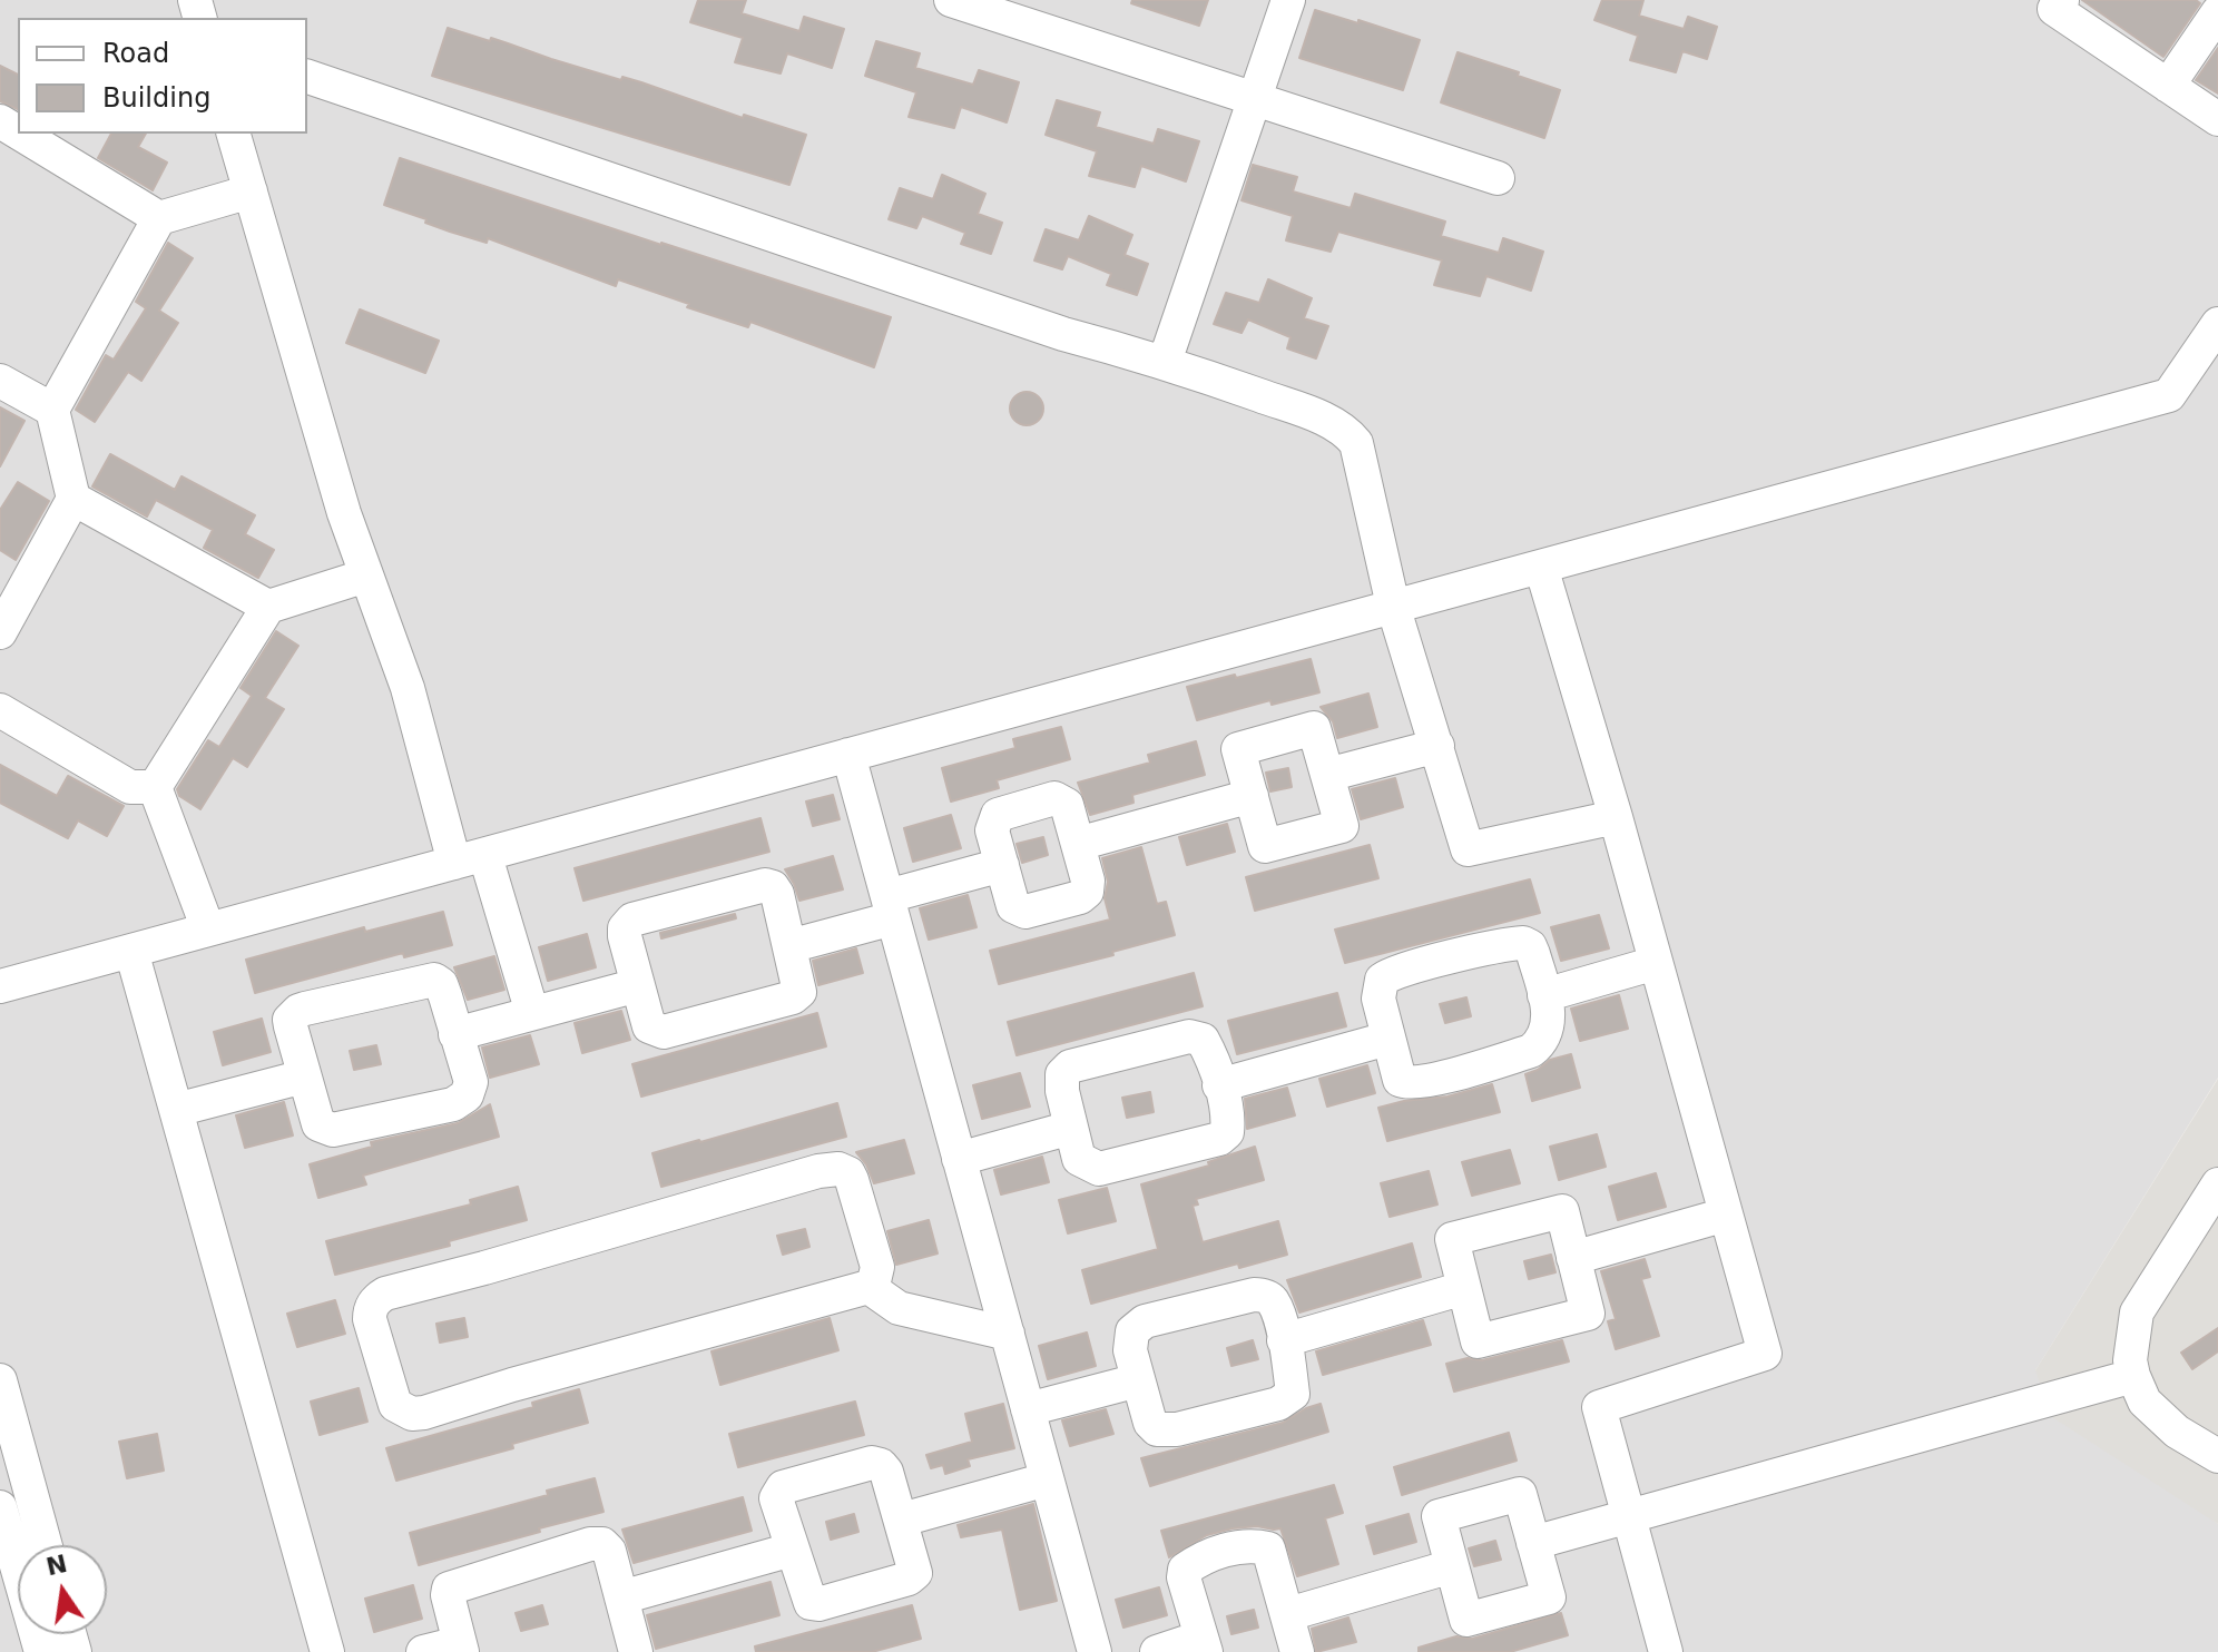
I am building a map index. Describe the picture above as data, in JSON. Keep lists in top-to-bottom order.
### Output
{
  "legend": ["Road", "Building"],
  "north": "top"
}
